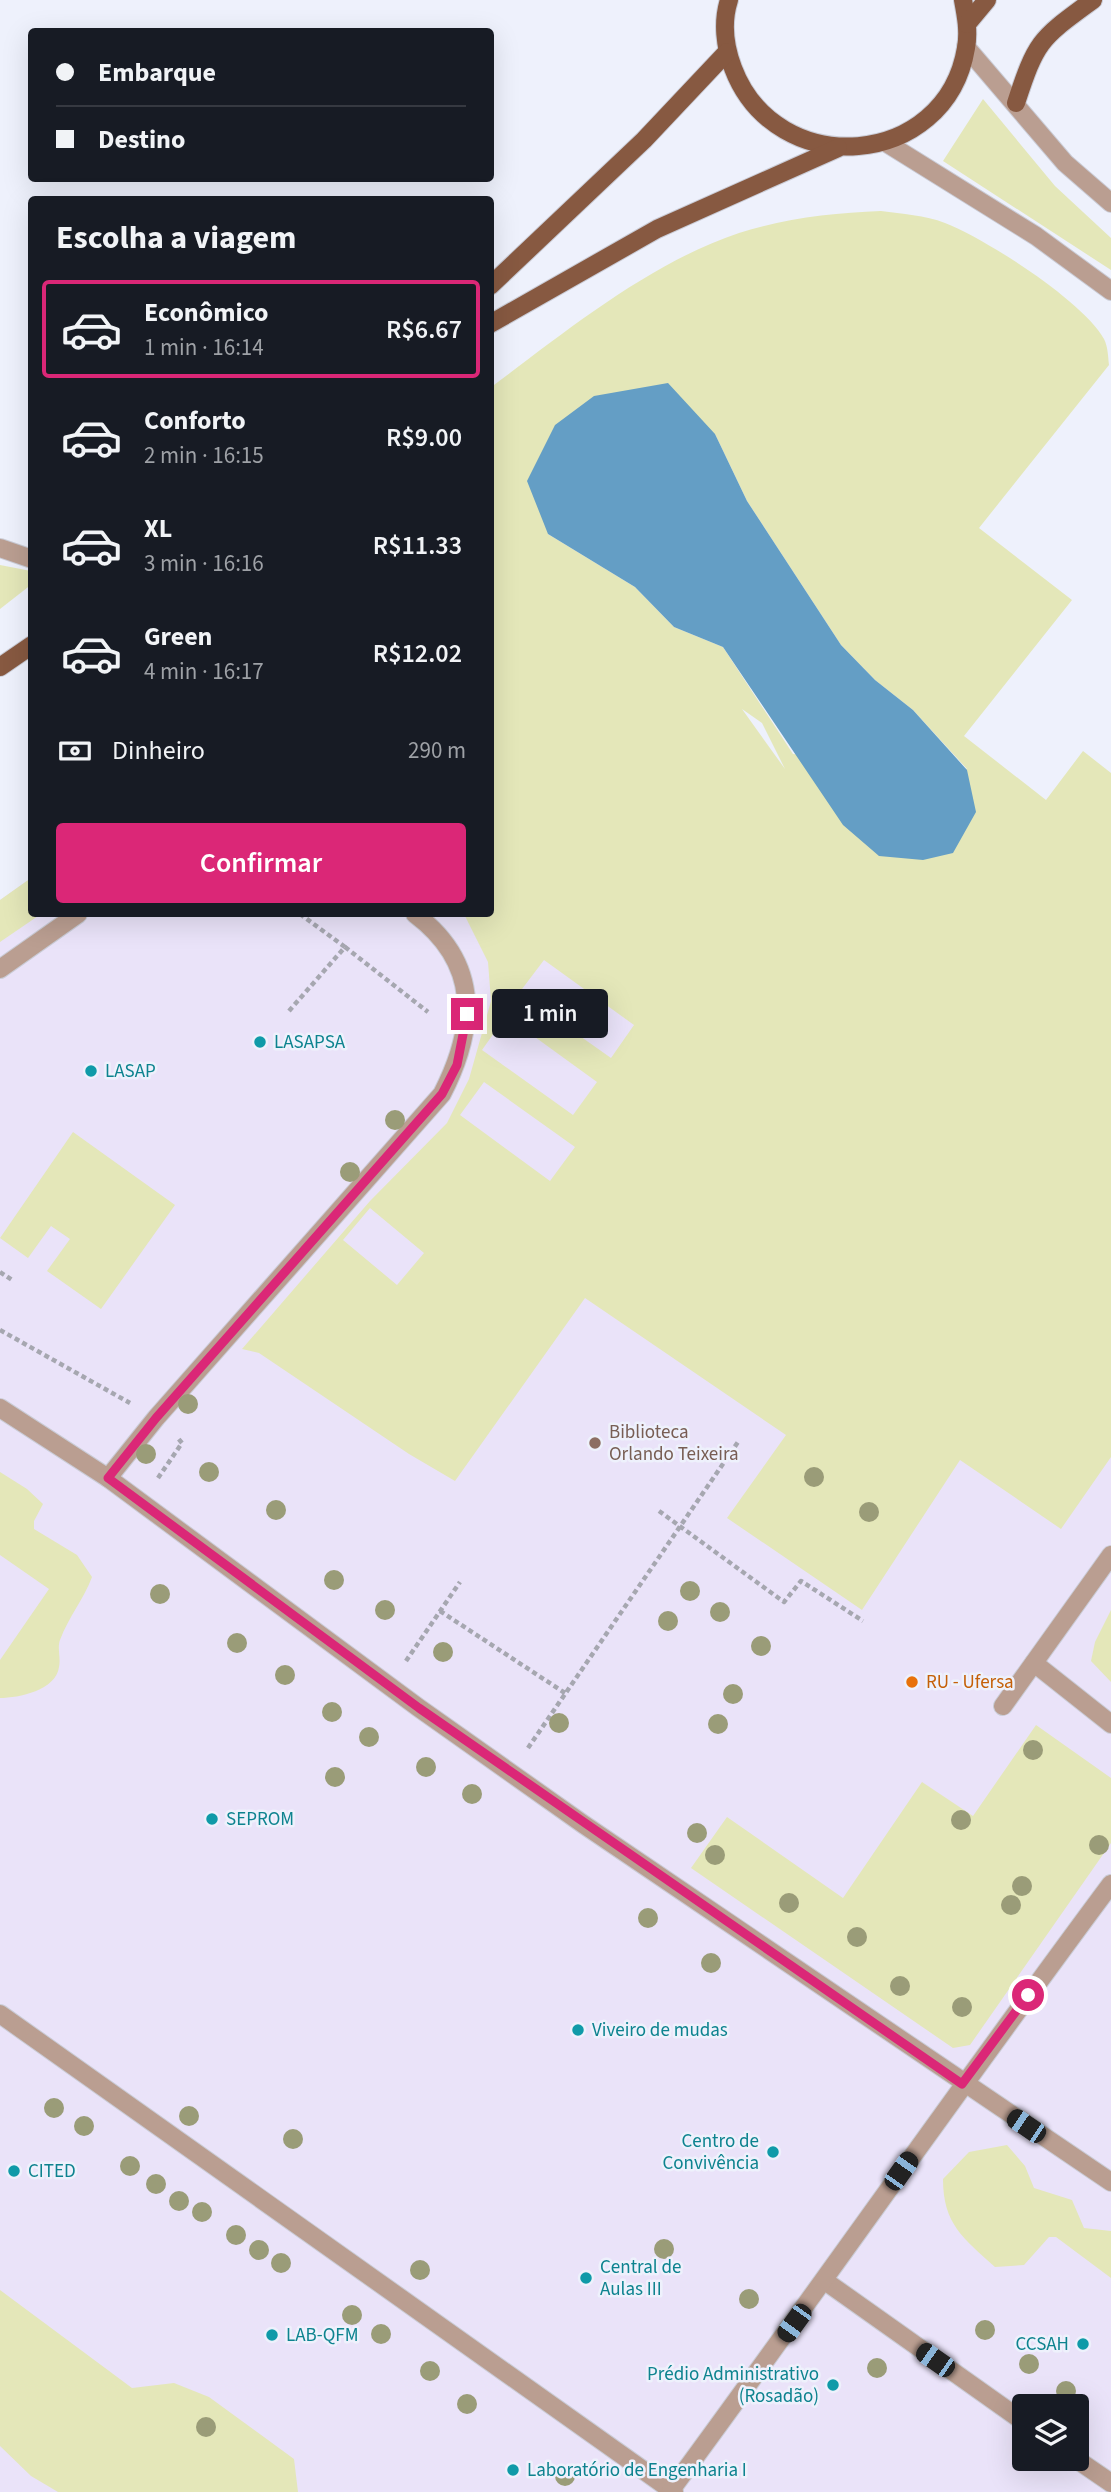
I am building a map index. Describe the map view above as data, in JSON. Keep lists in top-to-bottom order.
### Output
{
  "places": [
    "LASAPSA",
    "LASAP",
    "Biblioteca Orlando Teixeira",
    "RU - Ufersa",
    "SEPROM",
    "Viveiro de mudas",
    "Centro de Convivência",
    "CITED",
    "Central de Aulas III",
    "LAB-QFM",
    "CCSAH",
    "Prédio Administrativo (Rosadão)",
    "Laboratório de Engenharia I"
  ],
  "page": {
    "banner": ["Embarque", "Destino"],
    "heading": "Escolha a viagem",
    "list": [
      {
        "name": "Econômico",
        "note": "1 min · 16:14",
        "value": "R$6.67"
      },
      {
        "name": "Conforto",
        "note": "2 min · 16:15",
        "value": "R$9.00"
      },
      {
        "name": "XL",
        "note": "3 min · 16:16",
        "value": "R$11.33"
      },
      {
        "name": "Green",
        "note": "4 min · 16:17",
        "value": "R$12.02"
      }
    ],
    "pay": ["Dinheiro", "290 m"],
    "buttons": "Confirmar",
    "bubble": "1 min"
  }
}
